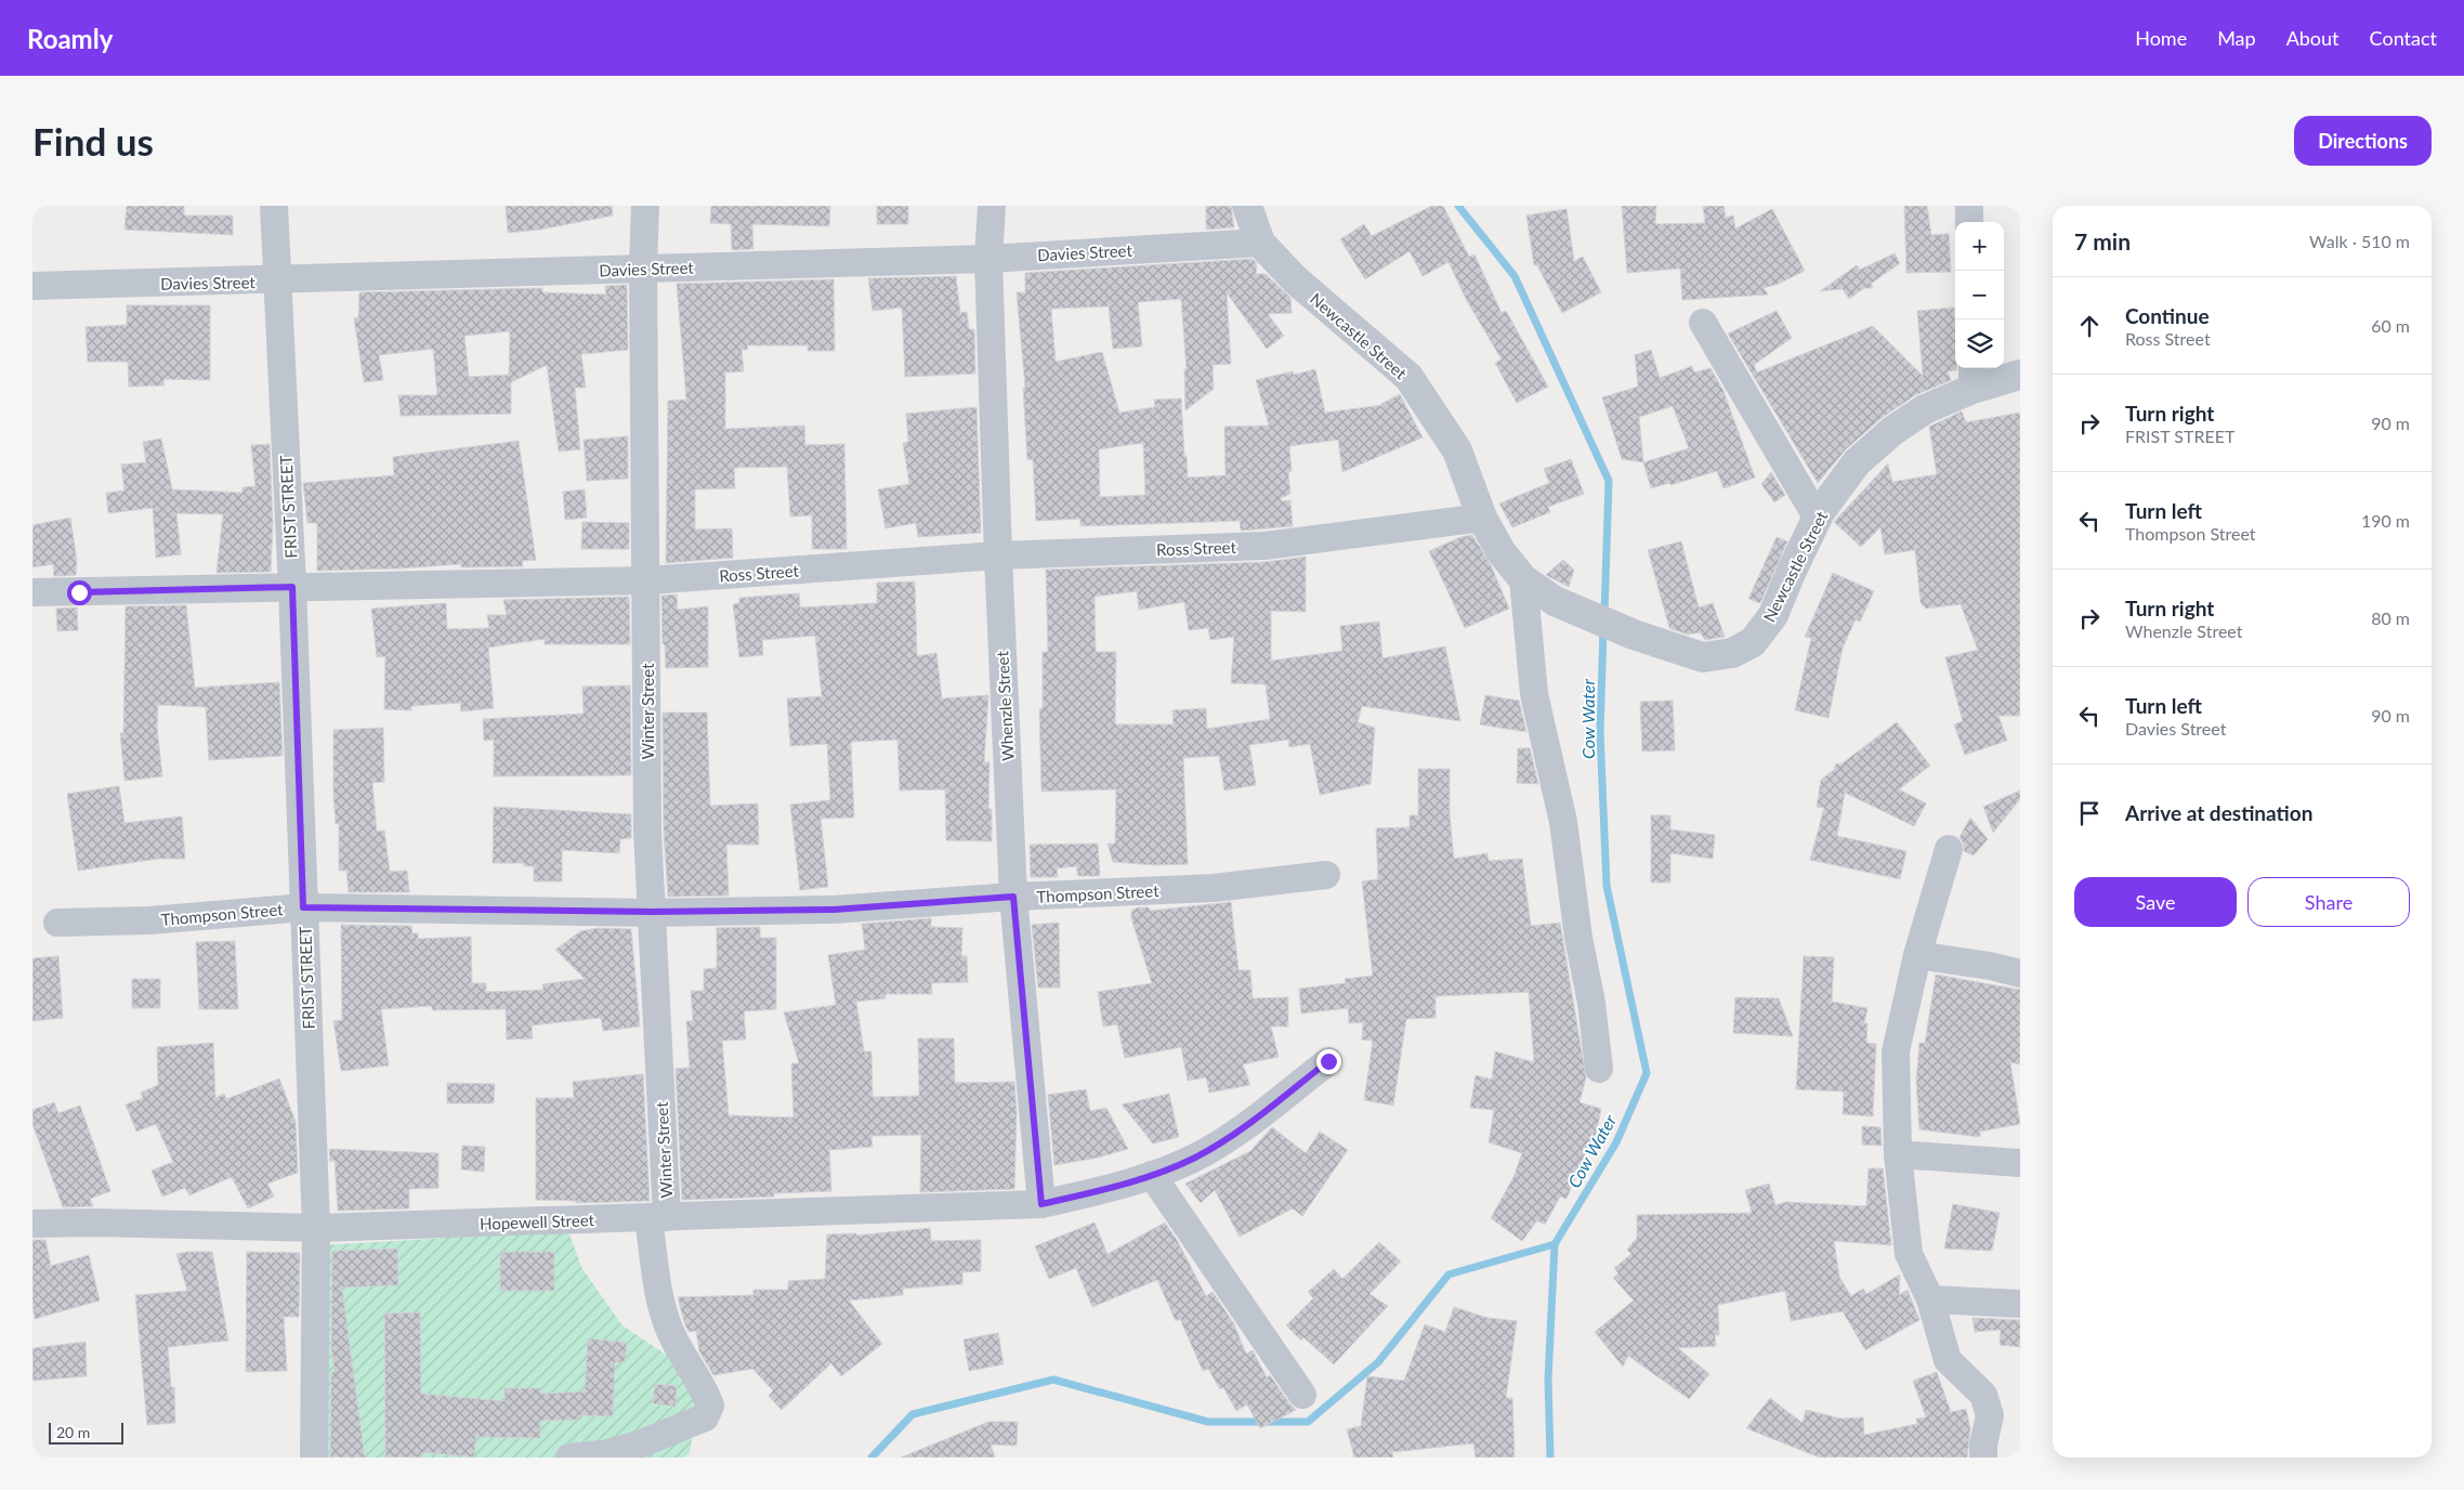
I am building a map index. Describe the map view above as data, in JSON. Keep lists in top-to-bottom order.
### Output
{
  "streets": {
    "street": [
      "Davies Street",
      "Newcastle Street",
      "FRIST STREET",
      "Ross Street",
      "Whenzle Street",
      "Winter Street",
      "Thompson Street",
      "Hopewell Street"
    ]
  },
  "crossings": [
    ["Davies Street", "Newcastle Street"],
    ["Davies Street", "FRIST STREET"],
    ["Davies Street", "Whenzle Street"],
    ["Davies Street", "Winter Street"],
    ["Newcastle Street", "Ross Street"],
    ["FRIST STREET", "Ross Street"],
    ["FRIST STREET", "Thompson Street"],
    ["FRIST STREET", "Hopewell Street"],
    ["Ross Street", "Whenzle Street"],
    ["Ross Street", "Winter Street"],
    ["Whenzle Street", "Thompson Street"],
    ["Whenzle Street", "Hopewell Street"],
    ["Winter Street", "Thompson Street"],
    ["Winter Street", "Hopewell Street"]
  ],
  "water": ["Cow Water"],
  "scale_bar": "20 m",
  "page": {
    "header": "Roamly",
    "nav": [
      "Home",
      "Map",
      "About",
      "Contact"
    ],
    "buttons": [
      "Directions",
      ["Save", "Share"]
    ],
    "title": "Find us",
    "heading": ["7 min", "Walk · 510 m"],
    "map_buttons": ["+", "−"],
    "list": [
      ["Continue", "Ross Street", "60 m"],
      ["Turn right", "FRIST STREET", "90 m"],
      ["Turn left", "Thompson Street", "190 m"],
      ["Turn right", "Whenzle Street", "80 m"],
      ["Turn left", "Davies Street", "90 m"],
      "Arrive at destination"
    ],
    "scale": "20 m"
  }
}
